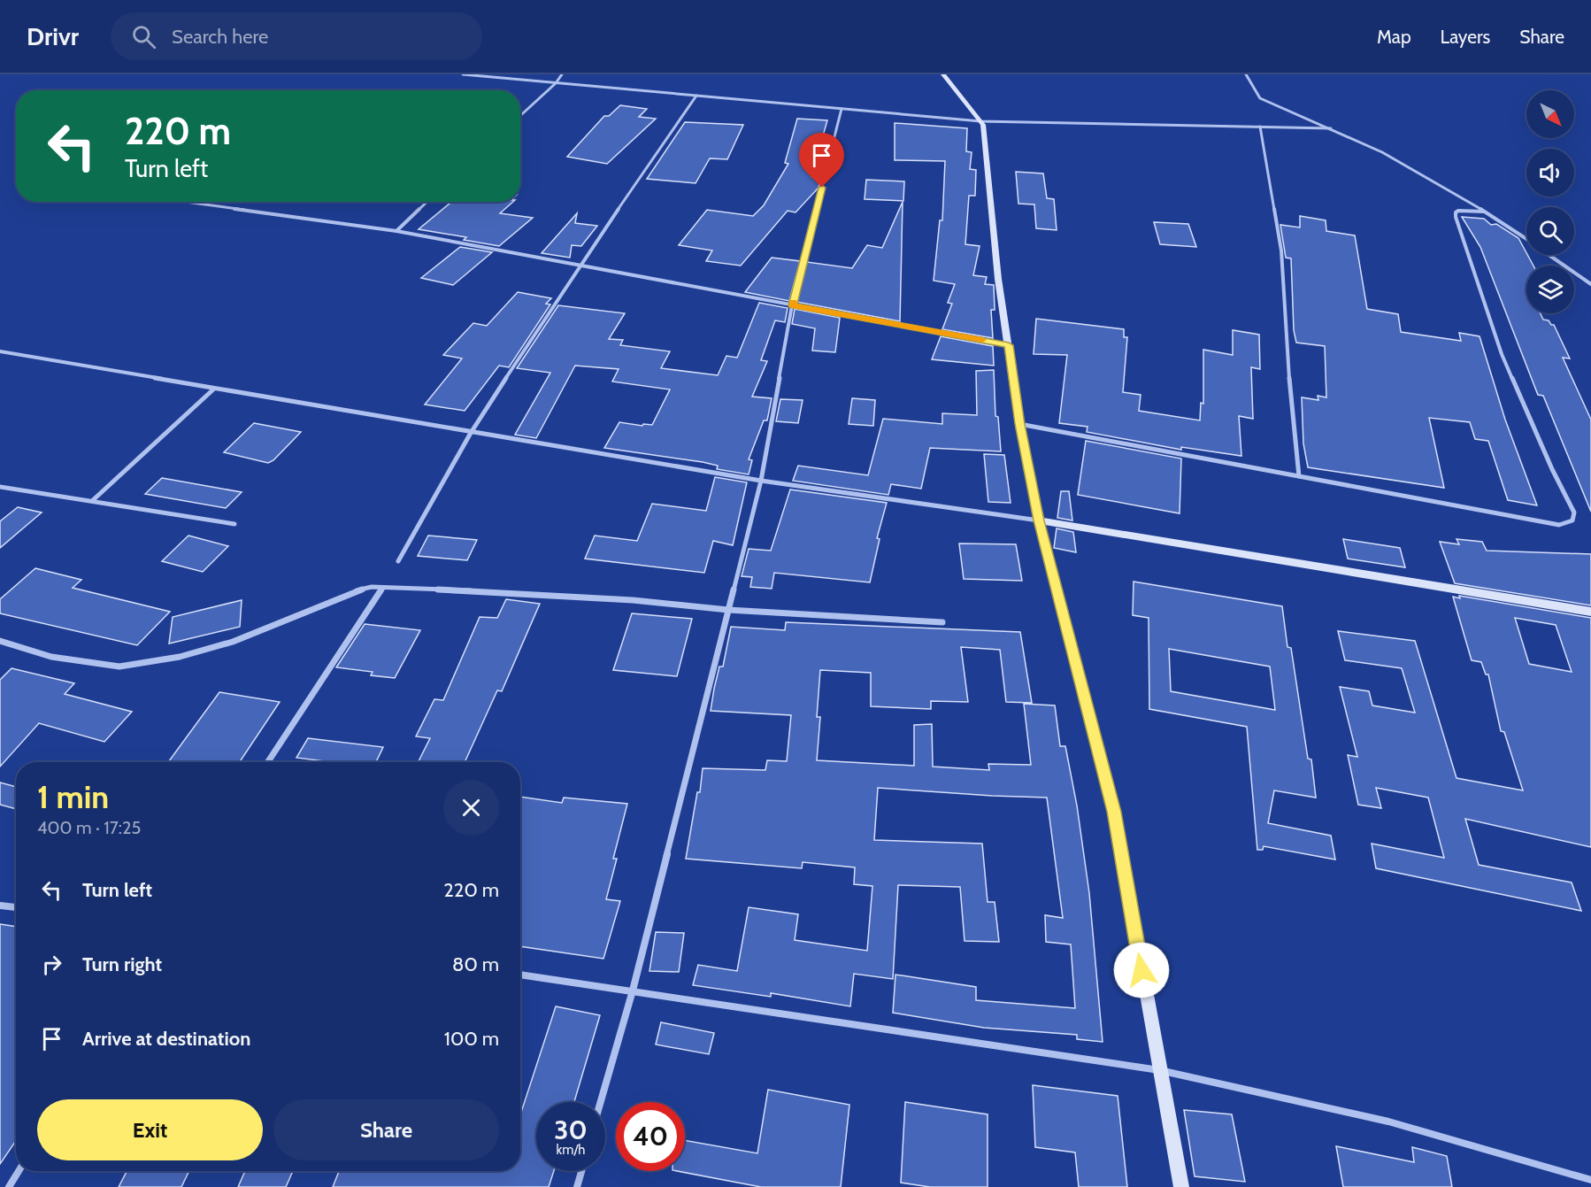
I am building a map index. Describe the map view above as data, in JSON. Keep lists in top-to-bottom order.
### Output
{
  "north": "bottom right",
  "page": {
    "header": "Drivr",
    "search": "Search here",
    "nav": ["Map", "Layers", "Share"],
    "turn": ["220 m", "Turn left"],
    "heading": ["1 min", "400 m · 17:25"],
    "list": [
      {
        "name": "Turn left",
        "value": "220 m"
      },
      {
        "name": "Turn right",
        "value": "80 m"
      },
      {
        "name": "Arrive at destination",
        "value": "100 m"
      }
    ],
    "buttons": ["Exit", "Share"],
    "speed": "30 km/h",
    "limit": "40"
  }
}
